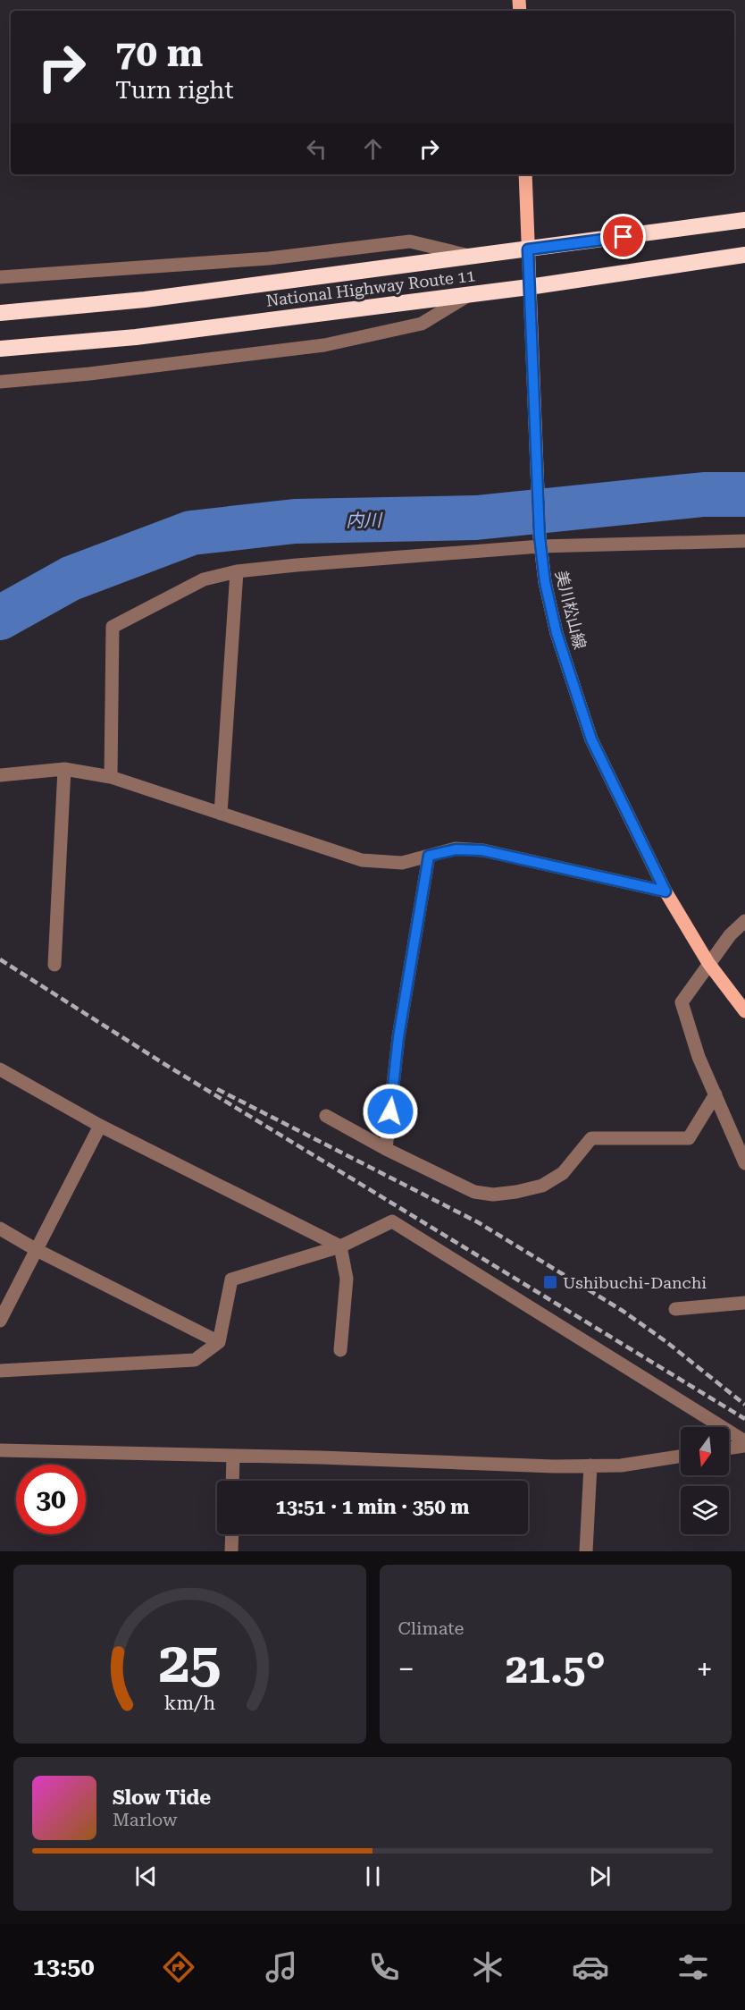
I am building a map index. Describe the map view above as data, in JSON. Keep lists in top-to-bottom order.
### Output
{
  "streets": {
    "highway": ["National Highway Route 11"],
    "main road": ["美川松山線"]
  },
  "crossings": [
    ["National Highway Route 11", "美川松山線"]
  ],
  "water": ["内川"],
  "places": {
    "transit": ["Ushibuchi-Danchi"]
  },
  "north": "bottom",
  "page": {
    "turn": ["70 m", "Turn right"],
    "limit": "30",
    "trip": "13:51 · 1 min · 350 m",
    "tile": "Climate",
    "heat": ["−", "21.5°", "+"],
    "song": ["Slow Tide", "Marlow"],
    "tabs": "13:50",
    "gauge": ["25", "km/h"]
  }
}
